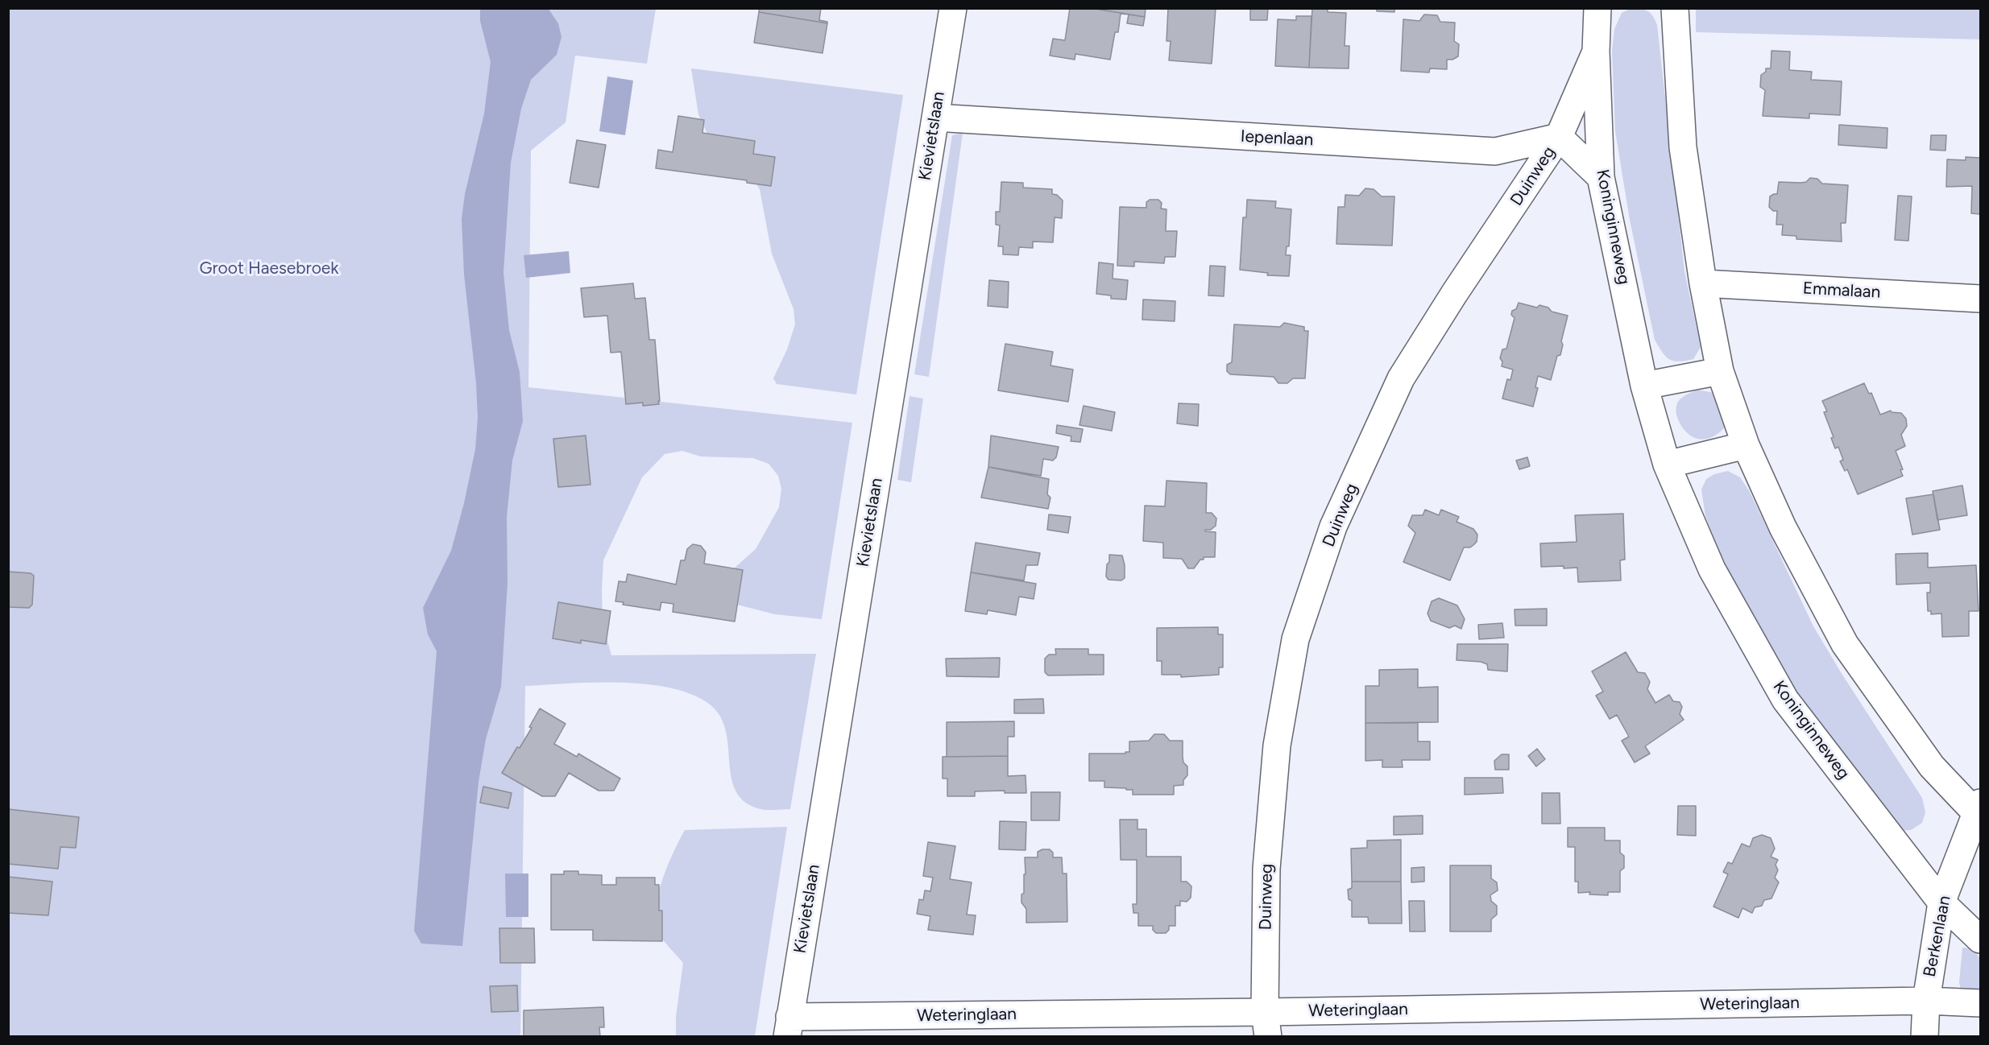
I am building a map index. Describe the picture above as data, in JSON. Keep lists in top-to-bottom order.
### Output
{
  "streets": {
    "street": [
      "Kievietslaan",
      "Iepenlaan",
      "Duinweg",
      "Koninginneweg",
      "Emmalaan",
      "Berkenlaan",
      "Weteringlaan"
    ]
  },
  "crossings": [
    ["Kievietslaan", "Iepenlaan"],
    ["Kievietslaan", "Weteringlaan"],
    ["Iepenlaan", "Duinweg"],
    ["Duinweg", "Koninginneweg"],
    ["Duinweg", "Weteringlaan"],
    ["Koninginneweg", "Berkenlaan"],
    ["Berkenlaan", "Weteringlaan"]
  ],
  "parks": ["Groot Haesebroek"]
}
